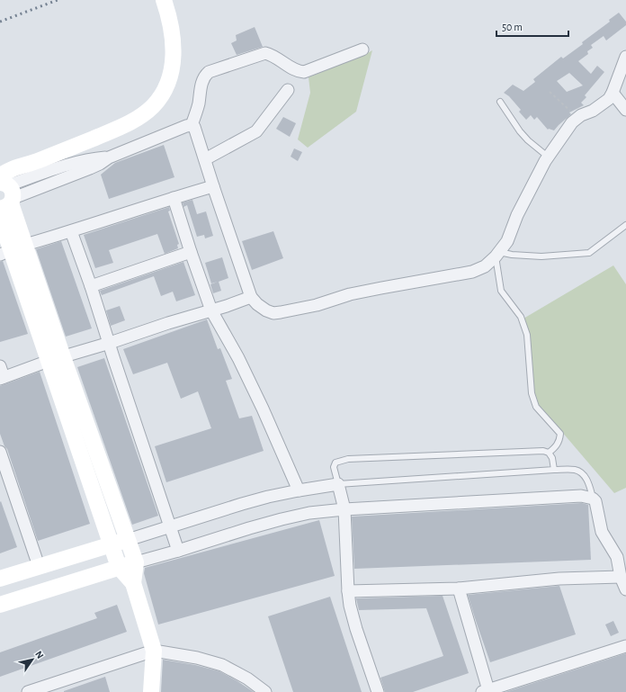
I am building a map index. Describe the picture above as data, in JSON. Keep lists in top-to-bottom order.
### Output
{
  "scale_bar": "50 m",
  "north": "top right"
}
